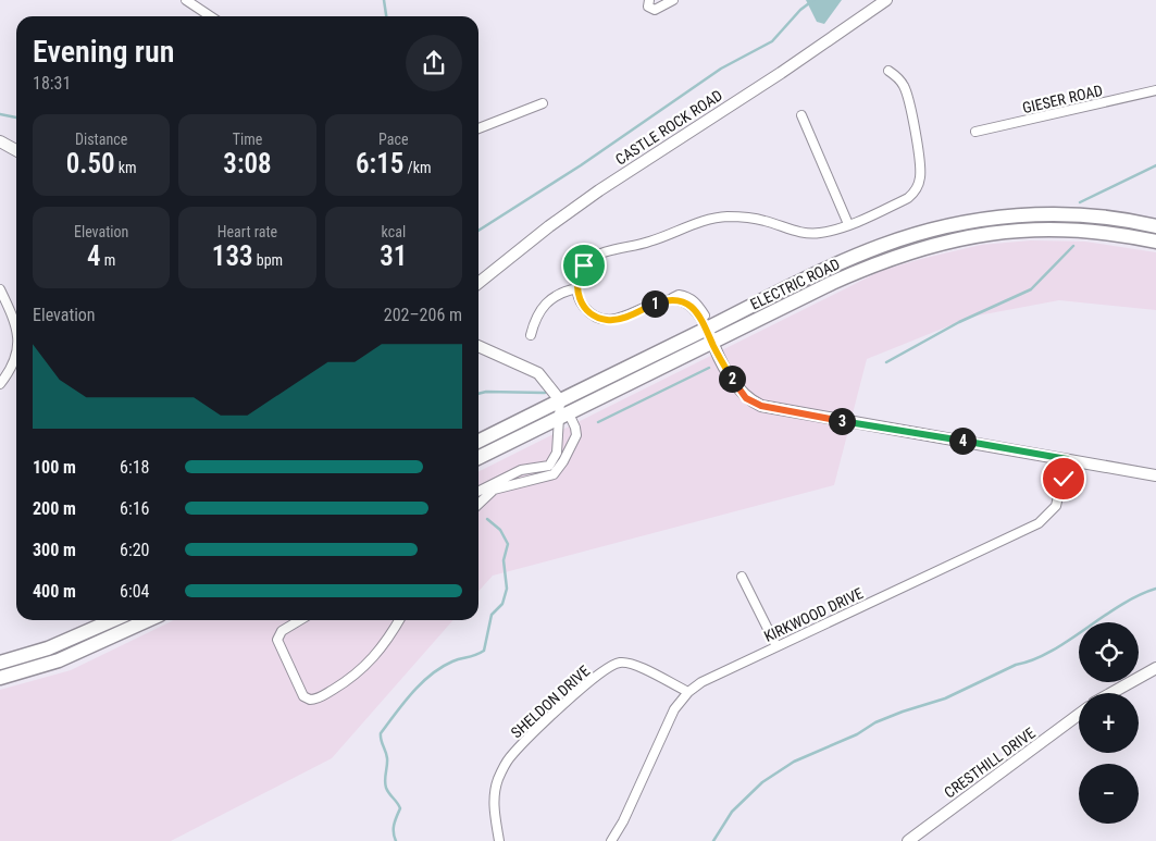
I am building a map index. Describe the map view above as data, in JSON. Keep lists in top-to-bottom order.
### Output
{
  "streets": {
    "main road": ["ELECTRIC ROAD"],
    "street": [
      "GIESER ROAD",
      "CASTLE ROCK ROAD",
      "KIRKWOOD DRIVE",
      "SHELDON DRIVE",
      "CRESTHILL DRIVE"
    ]
  },
  "crossings": [
    ["KIRKWOOD DRIVE", "SHELDON DRIVE"]
  ],
  "page": {
    "heading": ["Evening run", "18:31"],
    "stats": [
      ["Distance", "0.50 km"],
      ["Time", "3:08"],
      ["Pace", "6:15 /km"],
      ["Elevation", "4 m"],
      ["Heart rate", "133 bpm"],
      ["kcal", "31"]
    ],
    "pins": [
      "1",
      "2",
      "3",
      "4"
    ],
    "chart": ["Elevation", "202–206 m"],
    "list": [
      {
        "name": "100 m",
        "note": "6:18"
      },
      {
        "name": "200 m",
        "note": "6:16"
      },
      {
        "name": "300 m",
        "note": "6:20"
      },
      {
        "name": "400 m",
        "note": "6:04"
      }
    ],
    "map_buttons": ["+", "−"]
  }
}
